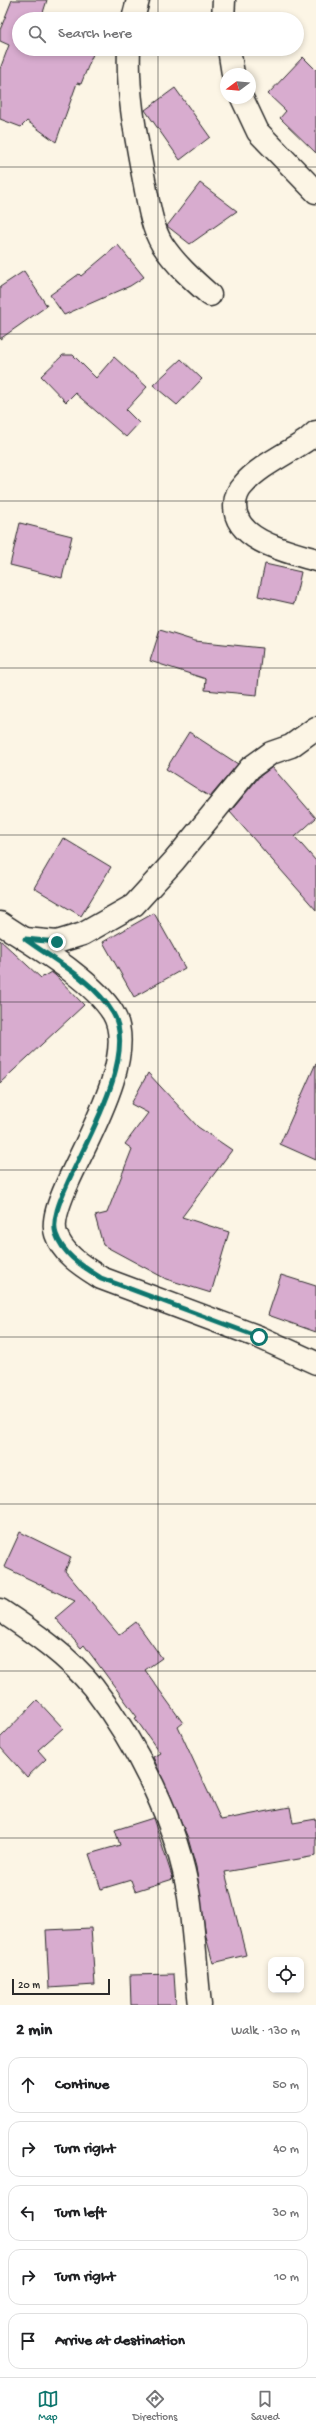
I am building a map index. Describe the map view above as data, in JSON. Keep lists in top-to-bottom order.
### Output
{
  "scale_bar": "20 m",
  "north": "left",
  "page": {
    "search": "Search here",
    "scale": "20 m",
    "heading": ["2 min", "Walk · 130 m"],
    "list": [
      ["Continue", "50 m"],
      ["Turn right", "40 m"],
      ["Turn left", "30 m"],
      ["Turn right", "10 m"],
      "Arrive at destination"
    ],
    "nav": ["Map", "Directions", "Saved"]
  }
}
